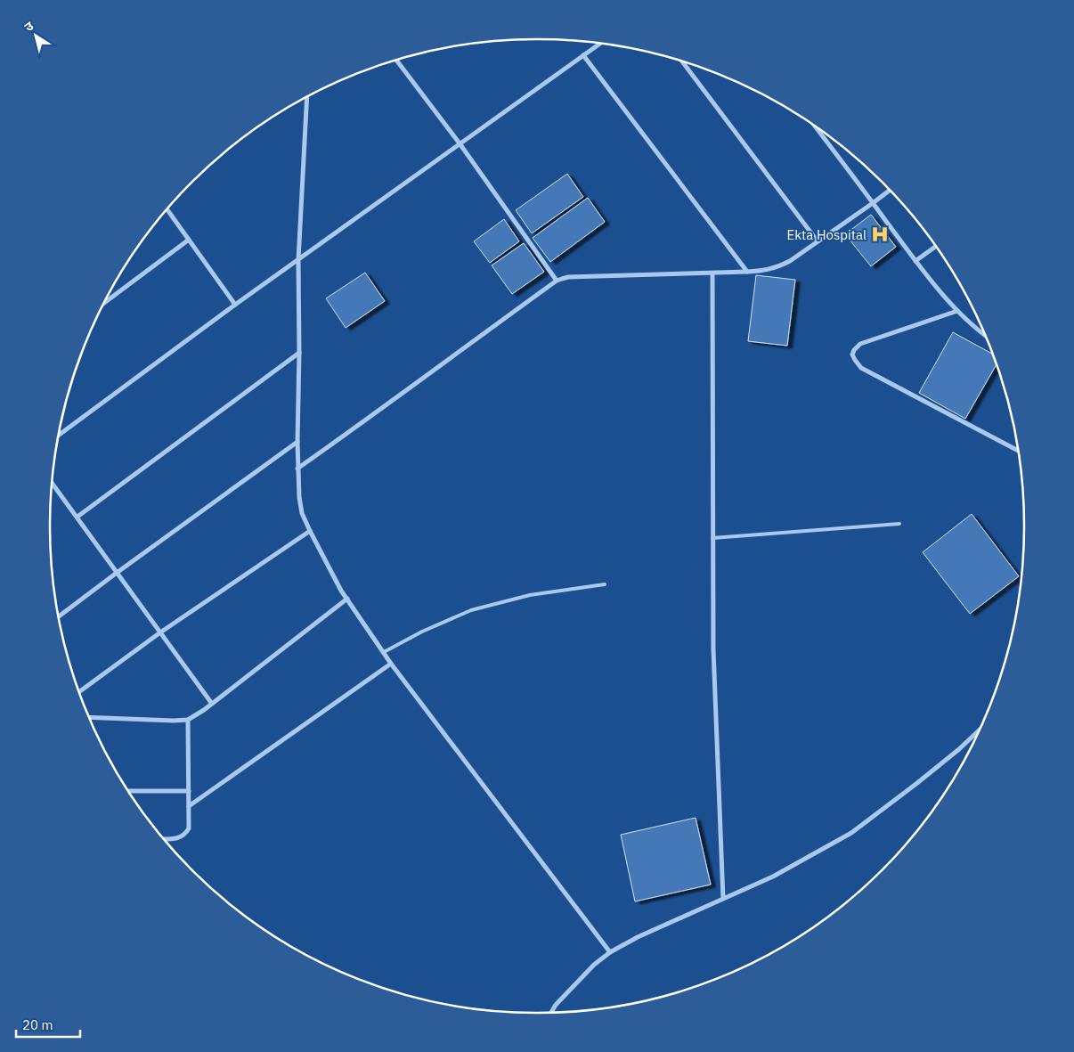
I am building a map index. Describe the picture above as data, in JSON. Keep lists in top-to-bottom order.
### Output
{
  "places": {
    "hospital": ["Ekta Hospital"]
  },
  "scale_bar": "20 m",
  "north": "top left"
}
